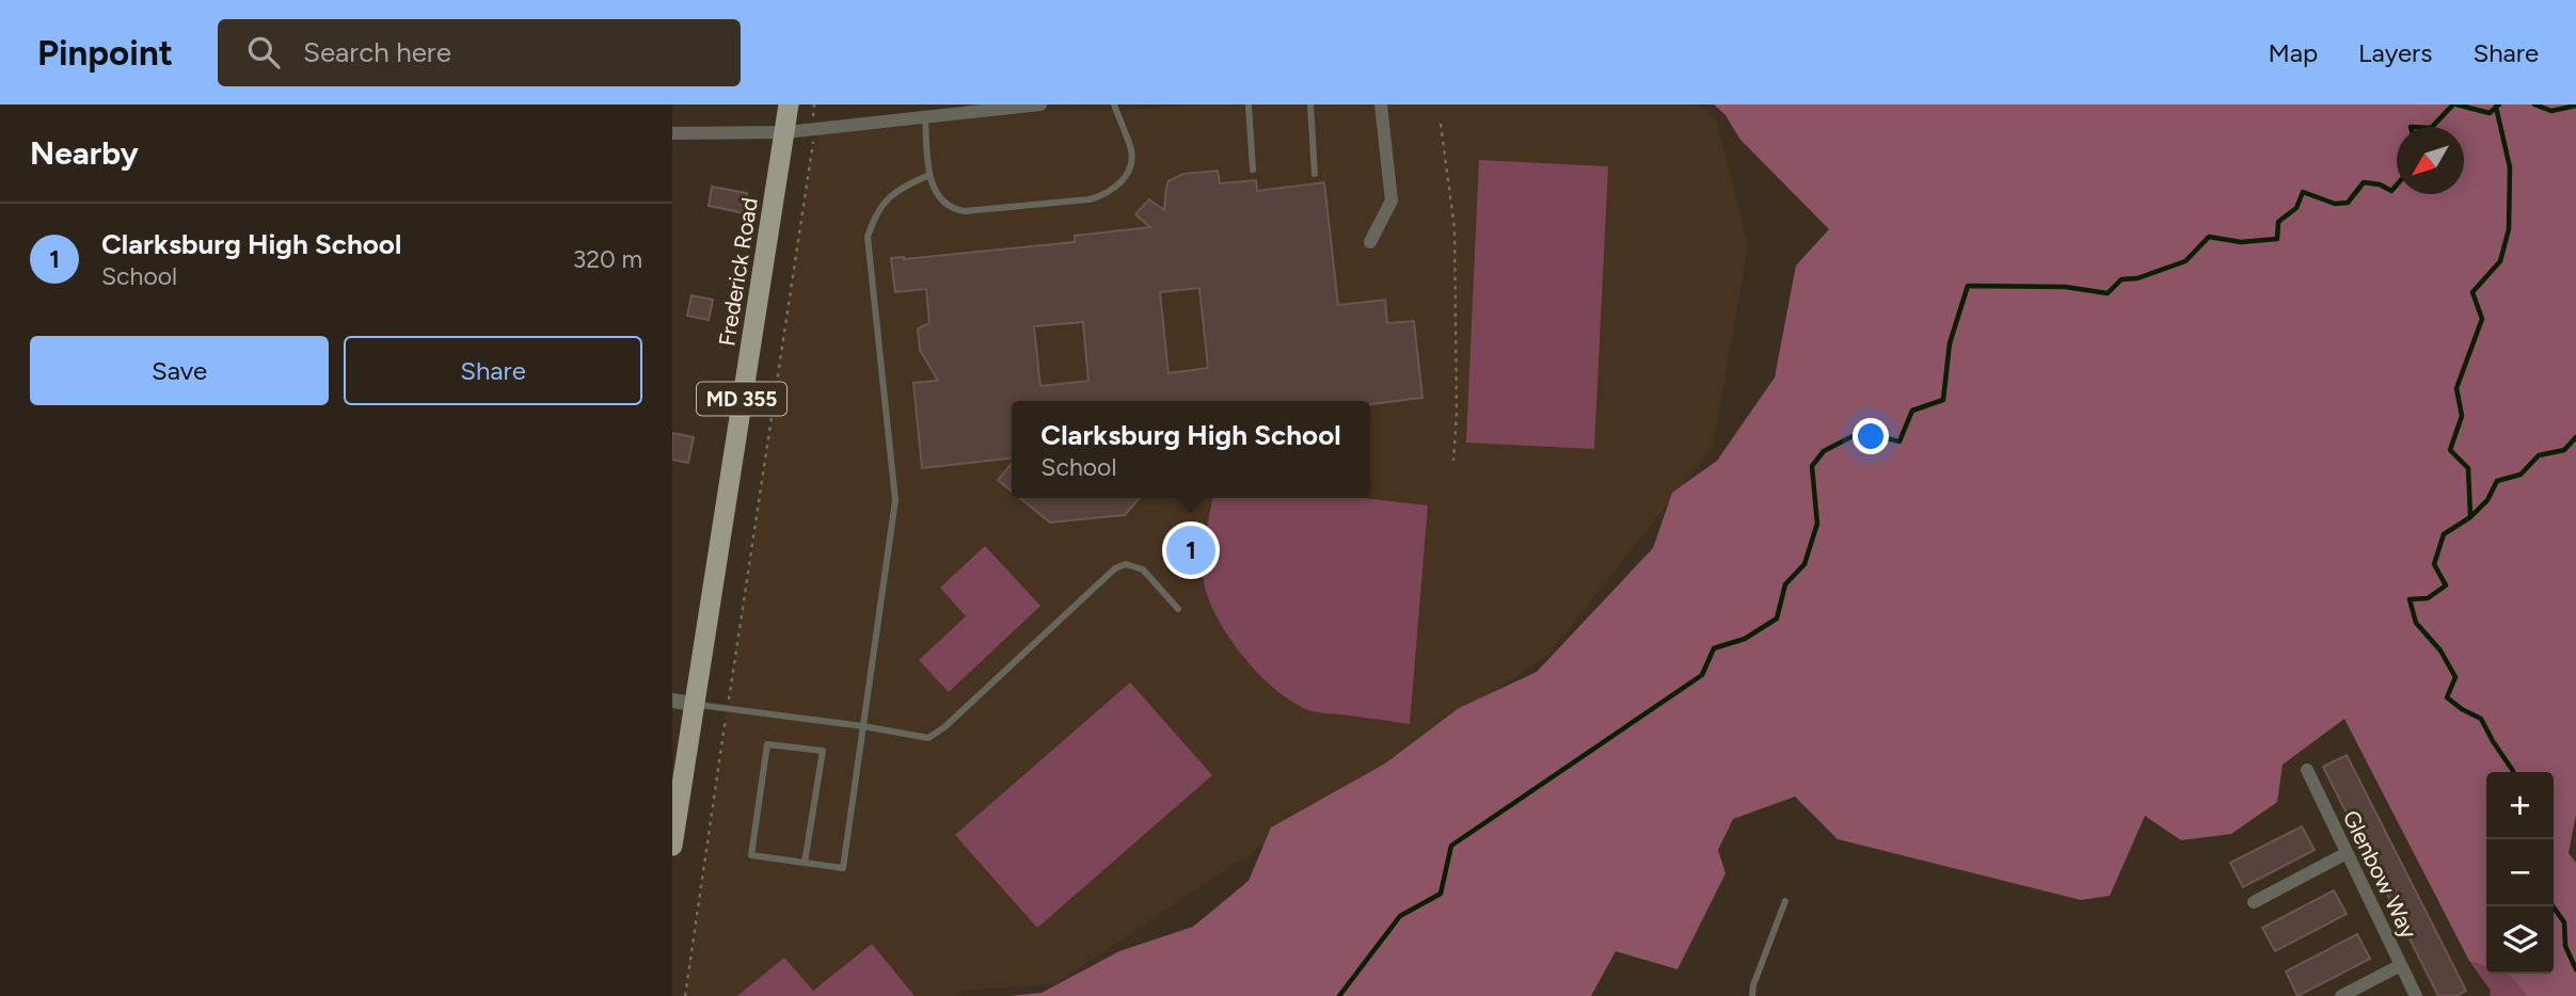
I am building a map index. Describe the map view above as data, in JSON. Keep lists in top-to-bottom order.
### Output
{
  "streets": {
    "main road": ["Frederick Road", "MD 355"],
    "street": ["Glenbow Way"]
  },
  "north": "bottom left",
  "page": {
    "header": "Pinpoint",
    "search": "Search here",
    "nav": ["Map", "Layers", "Share"],
    "heading": "Nearby",
    "list": [
      {
        "mark": "1",
        "name": "Clarksburg High School",
        "note": "School",
        "value": "320 m"
      }
    ],
    "buttons": ["Save", "Share"],
    "popup": ["Clarksburg High School", "School"],
    "pins": "1",
    "map_buttons": ["+", "−"]
  }
}
